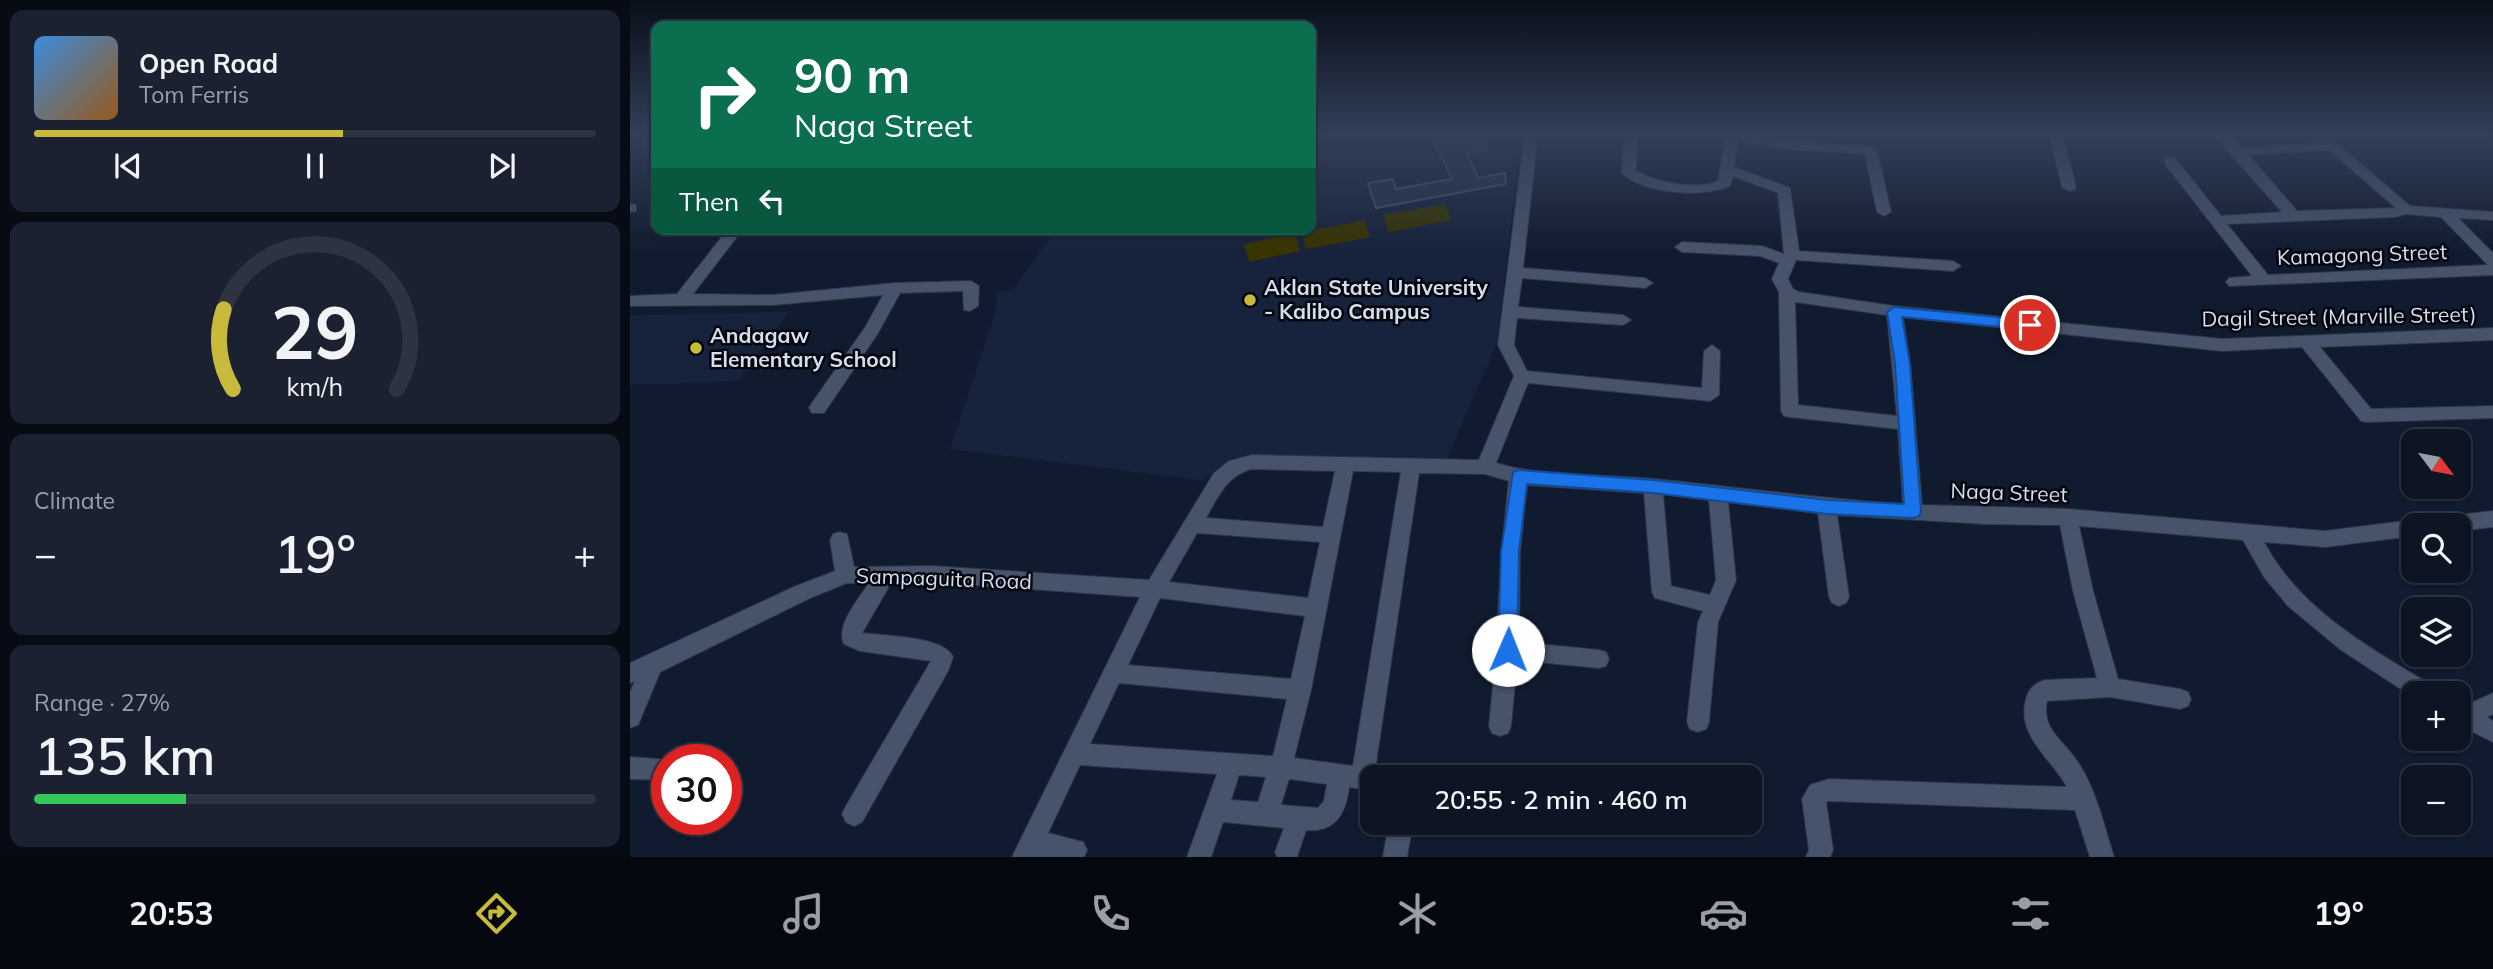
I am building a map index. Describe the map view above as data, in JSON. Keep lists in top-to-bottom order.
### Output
{
  "streets": {
    "street": [
      "Kamagong Street",
      "Dagil Street (Marville Street)",
      "Naga Street",
      "Sampaguita Road"
    ]
  },
  "places": ["Aklan State University - Kalibo Campus", "Andagaw Elementary School"],
  "north": "bottom right",
  "page": {
    "turn": ["90 m", "Naga Street"],
    "song": ["Open Road", "Tom Ferris"],
    "then": "Then",
    "map_buttons": ["+", "−"],
    "tile": [
      "Climate",
      ["Range · 27%", "135 km"]
    ],
    "heat": ["−", "19°", "+"],
    "limit": "30",
    "trip": "20:55 · 2 min · 460 m",
    "tabs": ["20:53", "19°"],
    "gauge": ["29", "km/h"]
  }
}
